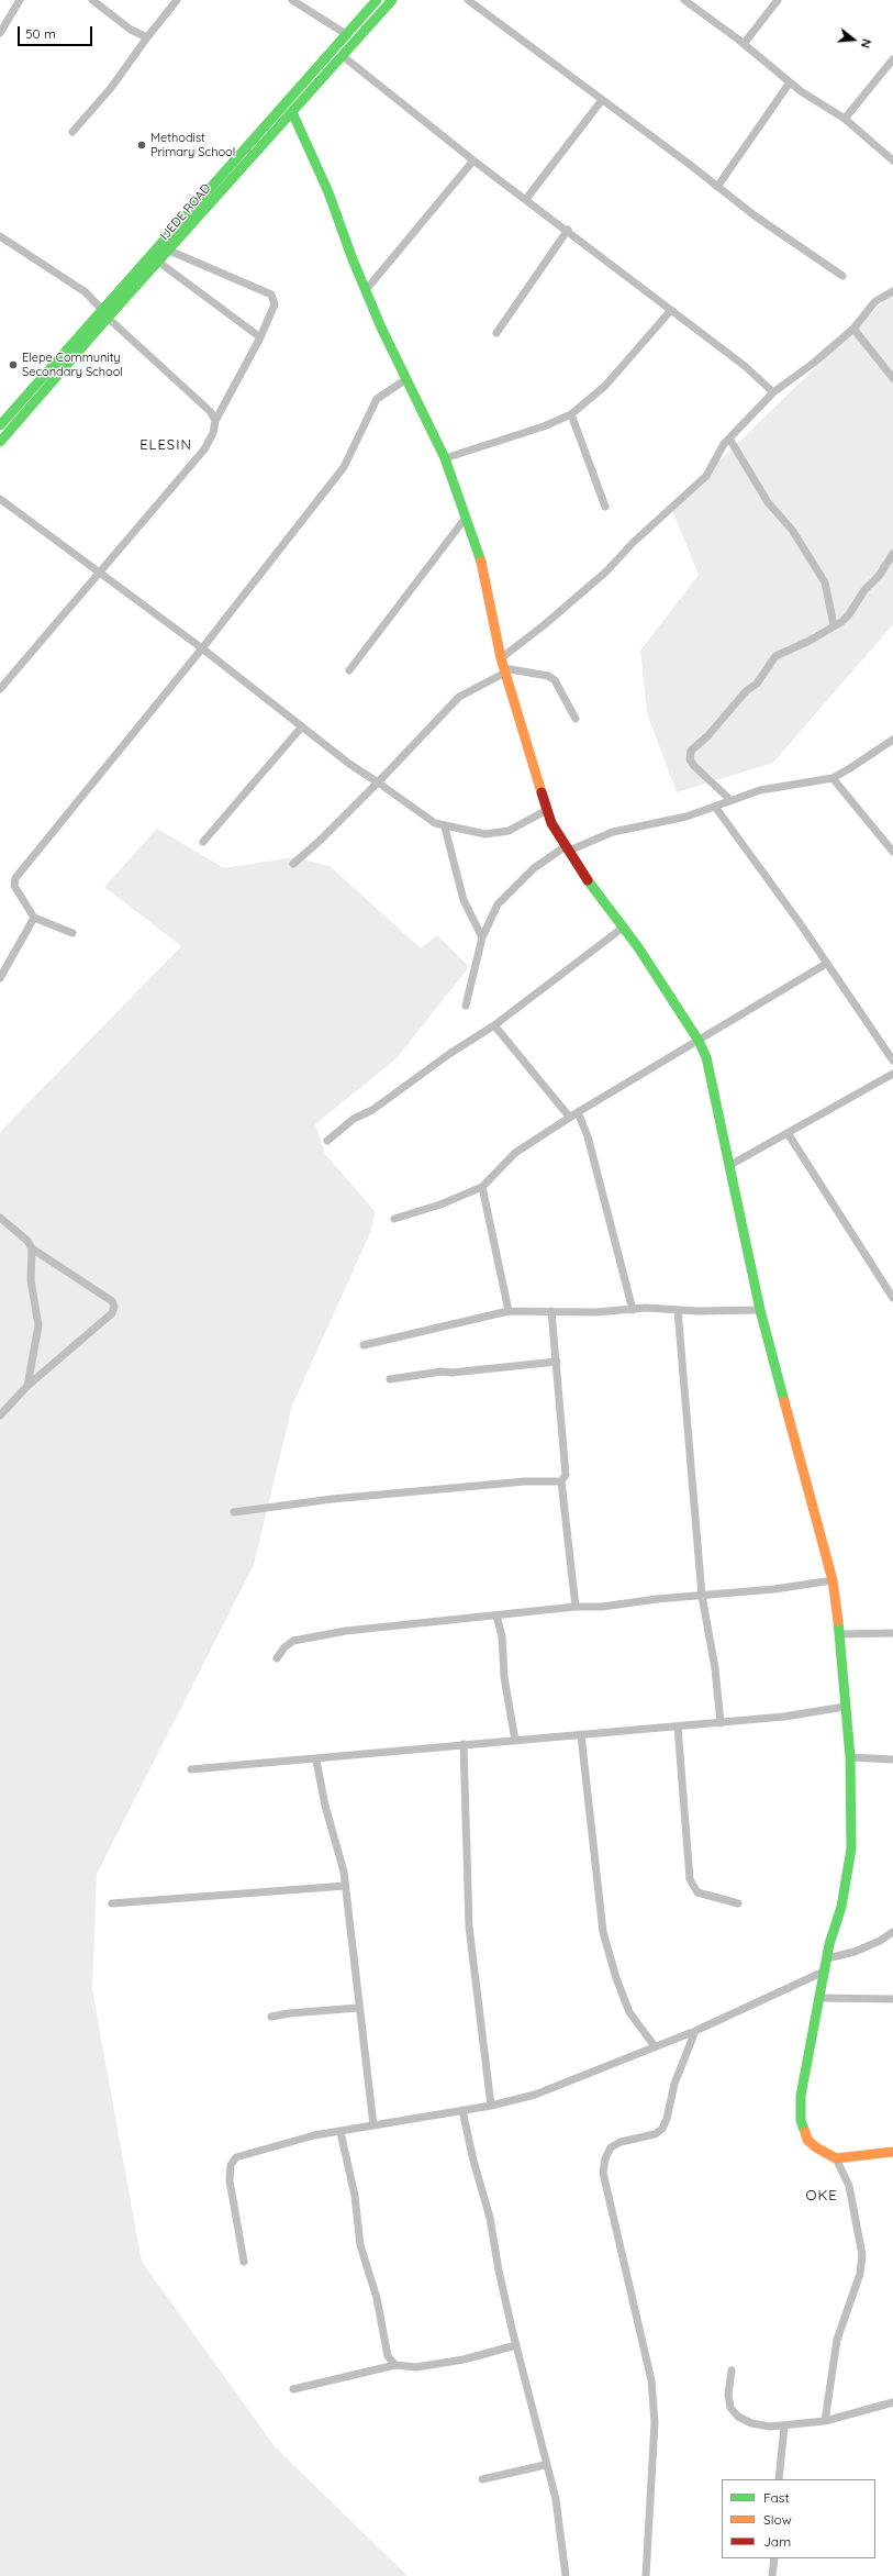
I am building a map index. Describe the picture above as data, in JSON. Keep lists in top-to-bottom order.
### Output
{
  "streets": {
    "street": ["IJEDE ROAD"]
  },
  "districts": ["ELESIN", "OKE"],
  "places": ["Methodist Primary School", "Elepe Community Secondary School"],
  "legend": ["Fast", "Slow", "Jam"],
  "scale_bar": "50 m",
  "north": "right"
}
